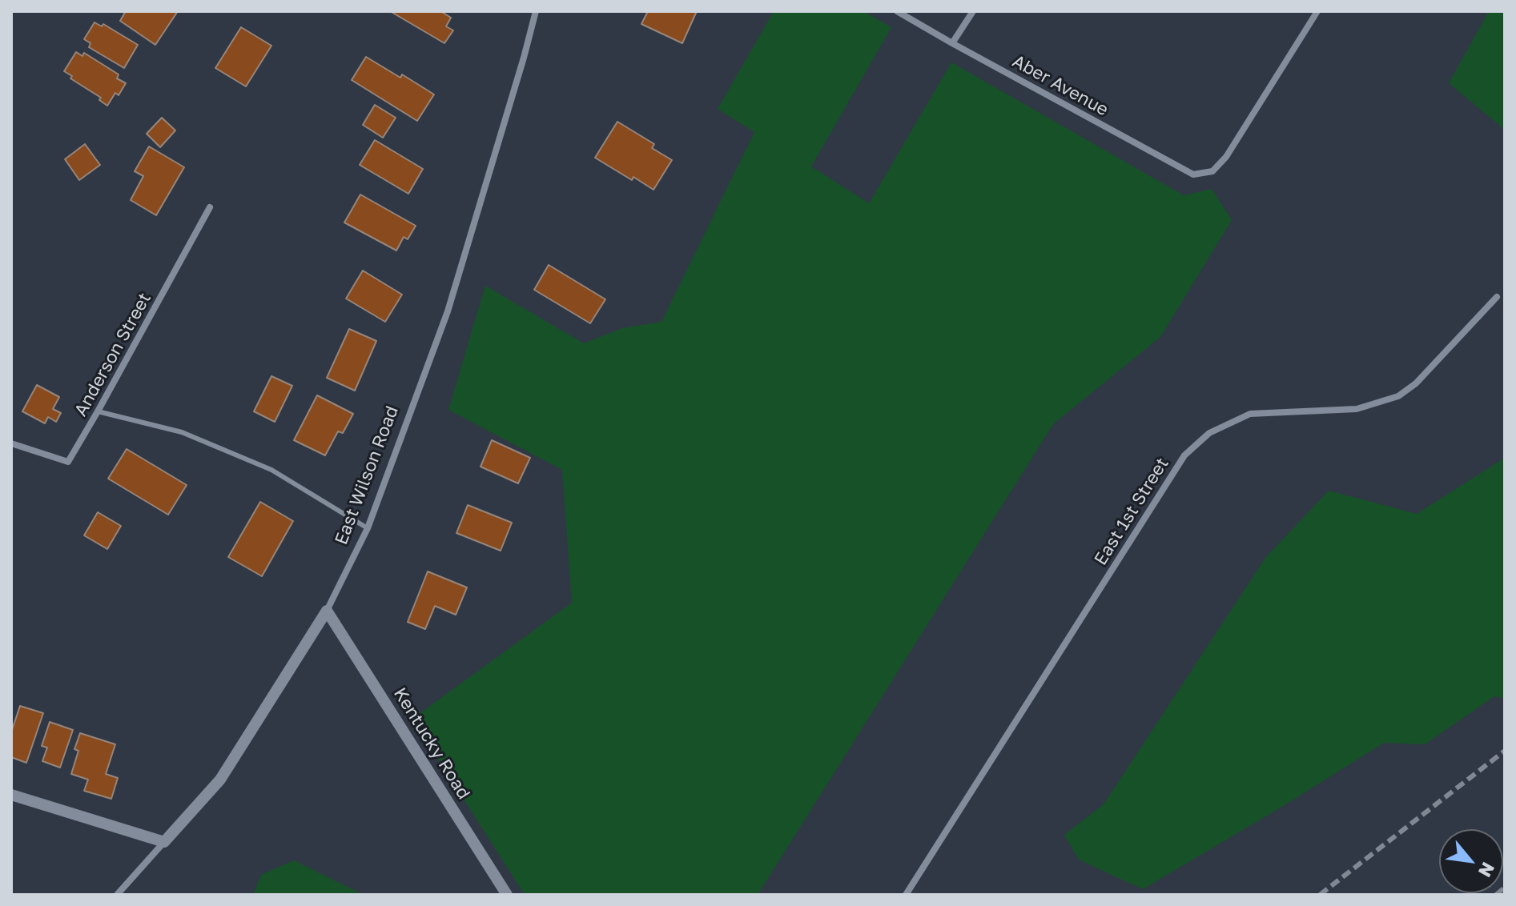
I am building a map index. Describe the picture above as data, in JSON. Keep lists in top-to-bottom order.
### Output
{
  "streets": {
    "street": [
      "Aber Avenue",
      "Anderson Street",
      "East Wilson Road",
      "East 1st Street",
      "Kentucky Road"
    ]
  },
  "crossings": [
    ["East Wilson Road", "Kentucky Road"]
  ],
  "north": "bottom right"
}
